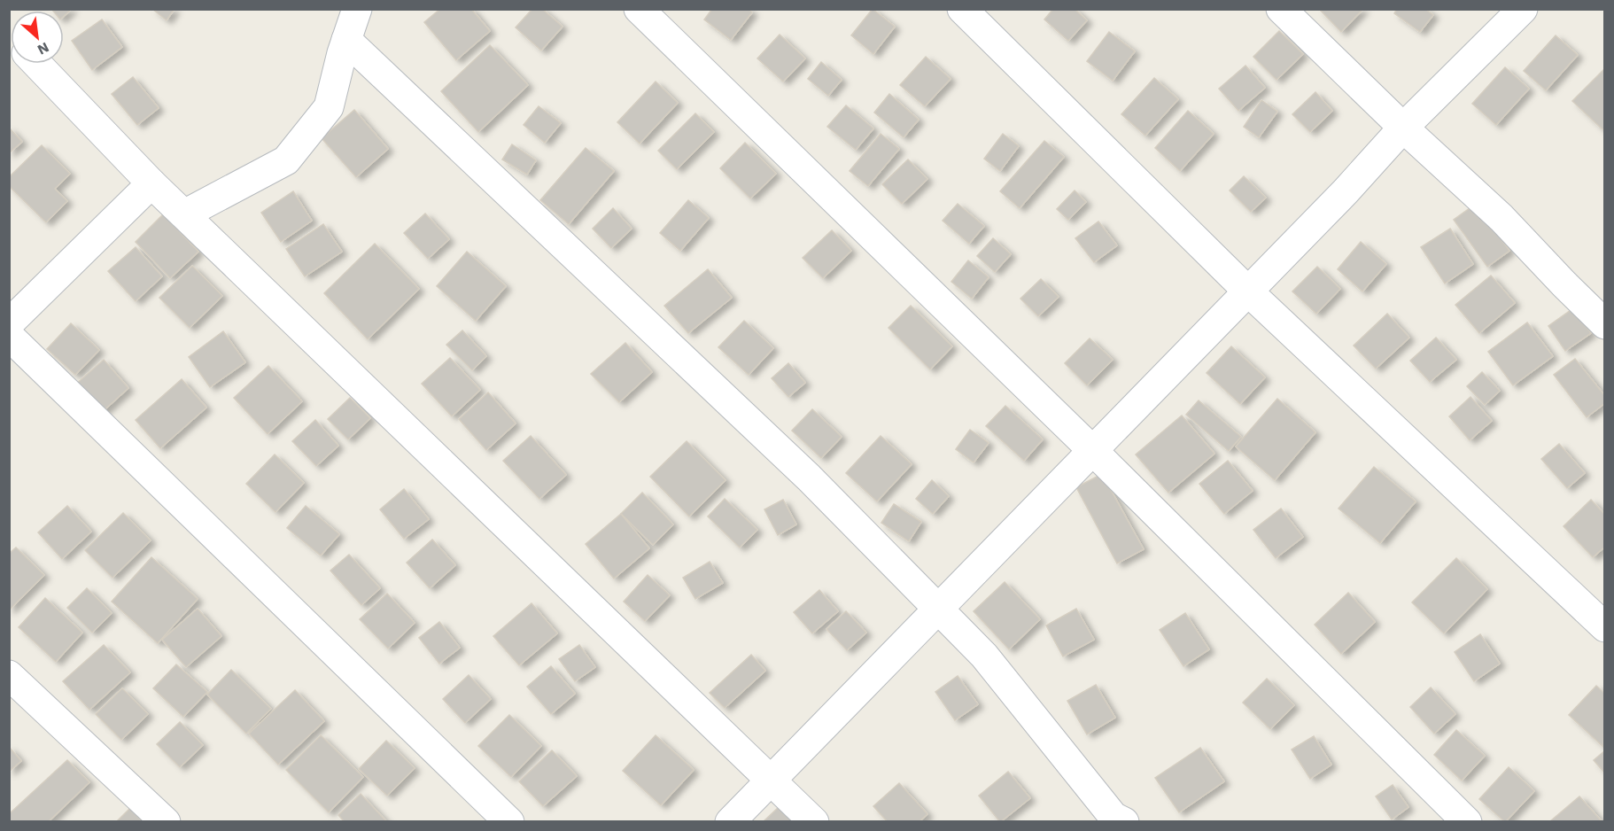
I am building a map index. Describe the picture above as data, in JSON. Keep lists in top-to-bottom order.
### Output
{
  "north": "bottom right"
}
